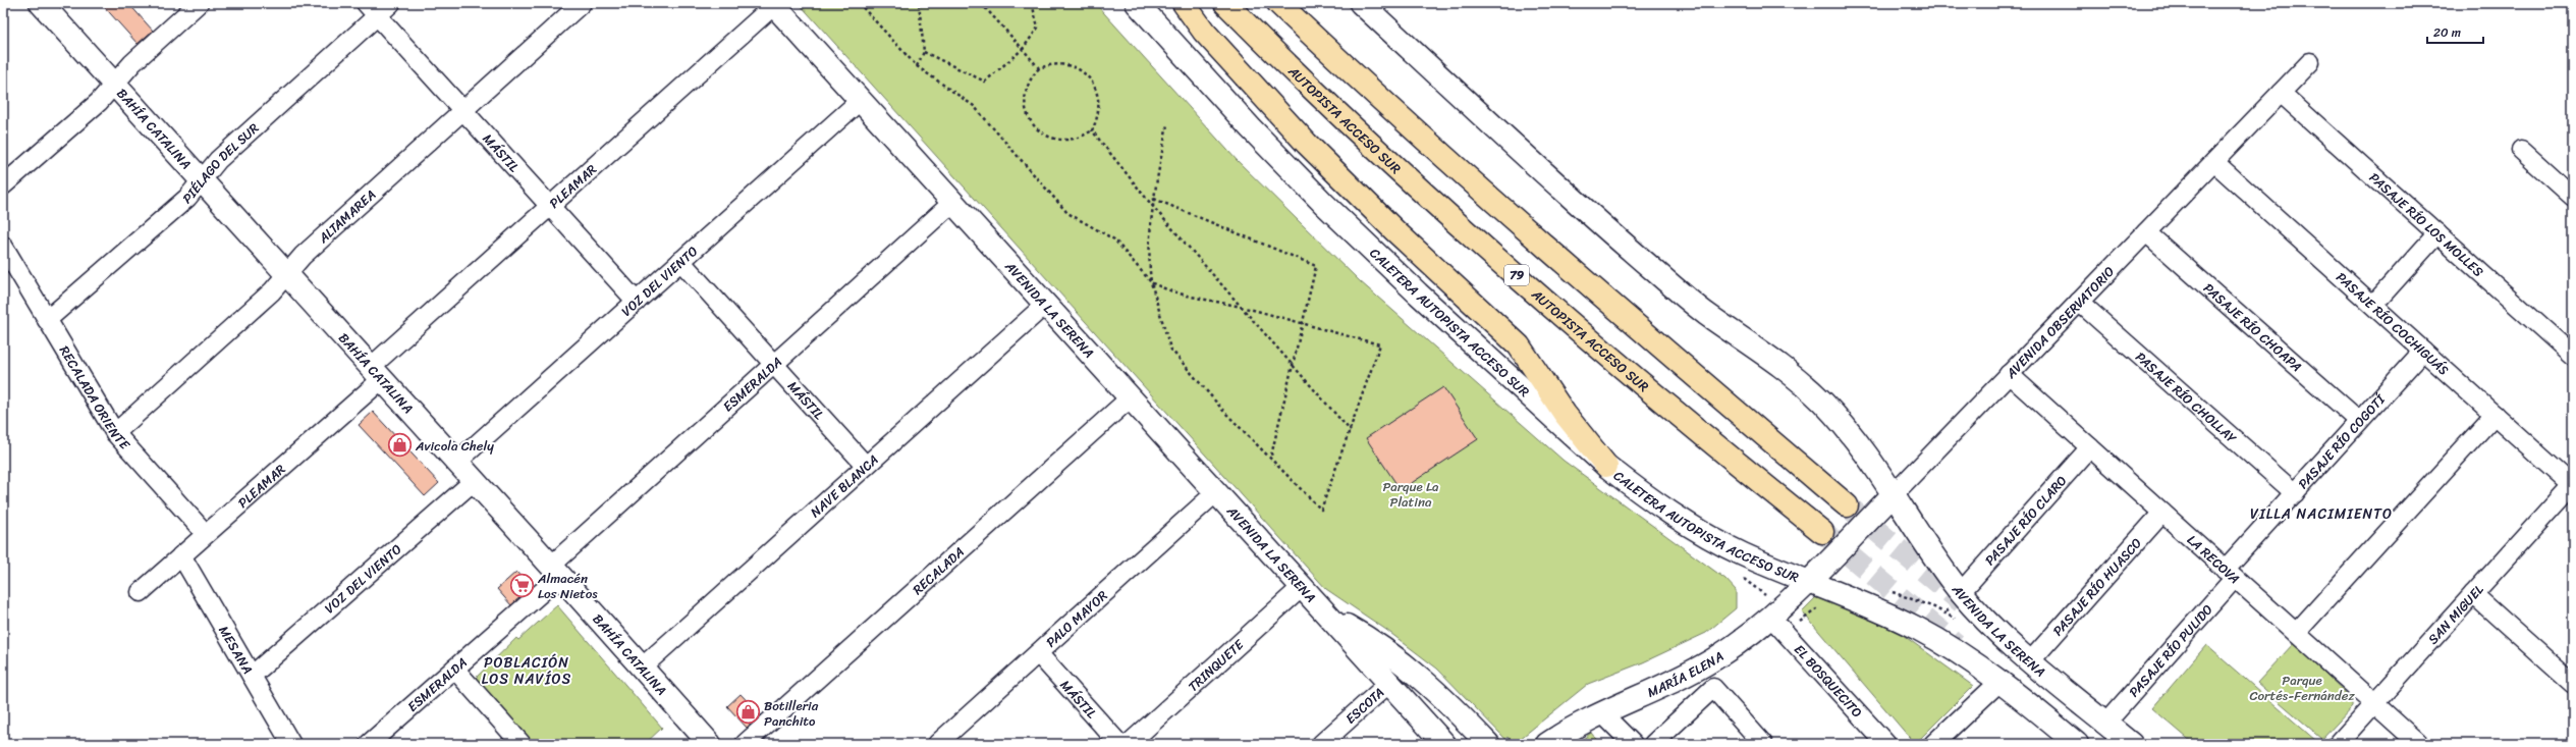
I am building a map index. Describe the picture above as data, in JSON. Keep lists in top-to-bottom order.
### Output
{
  "streets": {
    "highway": ["AUTOPISTA ACCESO SUR", "79"],
    "street": [
      "BAHÍA CATALINA",
      "MÁSTIL",
      "PIÉLAGO DEL SUR",
      "PLEAMAR",
      "ALTAMAREA",
      "PASAJE RÍO LOS MOLLES",
      "VOZ DEL VIENTO",
      "AVENIDA LA SERENA",
      "CALETERA AUTOPISTA ACCESO SUR",
      "AVENIDA OBSERVATORIO",
      "PASAJE RÍO COCHIGUÁS",
      "PASAJE RÍO CHOAPA",
      "ESMERALDA",
      "RECALADA ORIENTE",
      "PASAJE RÍO CHOLLAY",
      "PASAJE RÍO COGOTÍ",
      "NAVE BLANCA",
      "PASAJE RÍO CLARO",
      "LA RECOVA",
      "RECALADA",
      "PASAJE RÍO HUASCO",
      "SAN MIGUEL",
      "PALO MAYOR",
      "MESANA",
      "PASAJE RÍO PULIDO",
      "TRINQUETE",
      "MARÍA ELENA",
      "EL BOSQUECITO",
      "ESCOTA"
    ]
  },
  "crossings": [
    ["BAHÍA CATALINA", "PIÉLAGO DEL SUR"],
    ["BAHÍA CATALINA", "PLEAMAR"],
    ["BAHÍA CATALINA", "ALTAMAREA"],
    ["BAHÍA CATALINA", "VOZ DEL VIENTO"],
    ["BAHÍA CATALINA", "ESMERALDA"],
    ["BAHÍA CATALINA", "NAVE BLANCA"],
    ["MÁSTIL", "PIÉLAGO DEL SUR"],
    ["MÁSTIL", "PLEAMAR"],
    ["MÁSTIL", "ALTAMAREA"],
    ["MÁSTIL", "VOZ DEL VIENTO"],
    ["MÁSTIL", "ESMERALDA"],
    ["MÁSTIL", "NAVE BLANCA"],
    ["MÁSTIL", "PALO MAYOR"],
    ["PIÉLAGO DEL SUR", "RECALADA ORIENTE"],
    ["PLEAMAR", "AVENIDA LA SERENA"],
    ["PLEAMAR", "RECALADA ORIENTE"],
    ["PLEAMAR", "MESANA"],
    ["ALTAMAREA", "RECALADA ORIENTE"],
    ["PASAJE RÍO LOS MOLLES", "AVENIDA OBSERVATORIO"],
    ["VOZ DEL VIENTO", "AVENIDA LA SERENA"],
    ["VOZ DEL VIENTO", "MESANA"],
    ["AVENIDA LA SERENA", "AVENIDA OBSERVATORIO"],
    ["AVENIDA LA SERENA", "ESMERALDA"],
    ["AVENIDA LA SERENA", "NAVE BLANCA"],
    ["AVENIDA LA SERENA", "PASAJE RÍO CLARO"],
    ["AVENIDA LA SERENA", "RECALADA"],
    ["AVENIDA LA SERENA", "PASAJE RÍO HUASCO"],
    ["AVENIDA LA SERENA", "PALO MAYOR"],
    ["AVENIDA LA SERENA", "PASAJE RÍO PULIDO"],
    ["AVENIDA LA SERENA", "TRINQUETE"],
    ["AVENIDA LA SERENA", "ESCOTA"],
    ["CALETERA AUTOPISTA ACCESO SUR", "AVENIDA OBSERVATORIO"],
    ["CALETERA AUTOPISTA ACCESO SUR", "MARÍA ELENA"],
    ["AVENIDA OBSERVATORIO", "PASAJE RÍO COCHIGUÁS"],
    ["AVENIDA OBSERVATORIO", "PASAJE RÍO CHOAPA"],
    ["AVENIDA OBSERVATORIO", "PASAJE RÍO CHOLLAY"],
    ["AVENIDA OBSERVATORIO", "LA RECOVA"],
    ["AVENIDA OBSERVATORIO", "MARÍA ELENA"],
    ["PASAJE RÍO COCHIGUÁS", "PASAJE RÍO COGOTÍ"],
    ["PASAJE RÍO COCHIGUÁS", "SAN MIGUEL"],
    ["PASAJE RÍO CHOAPA", "PASAJE RÍO COGOTÍ"],
    ["PASAJE RÍO CHOLLAY", "PASAJE RÍO COGOTÍ"],
    ["PASAJE RÍO COGOTÍ", "LA RECOVA"],
    ["PASAJE RÍO COGOTÍ", "PASAJE RÍO PULIDO"],
    ["PASAJE RÍO CLARO", "LA RECOVA"],
    ["LA RECOVA", "PASAJE RÍO HUASCO"],
    ["LA RECOVA", "SAN MIGUEL"],
    ["LA RECOVA", "PASAJE RÍO PULIDO"],
    ["MARÍA ELENA", "EL BOSQUECITO"]
  ],
  "districts": ["VILLA NACIMIENTO", "POBLACIÓN LOS NAVÍOS"],
  "parks": ["Parque La Platina", "Parque Cortés-Fernández"],
  "places": {
    "shop": ["Avicola Chely", "Botilleria Panchito"],
    "supermarket": ["Almacén Los Nietos"]
  },
  "scale_bar": "20 m"
}
